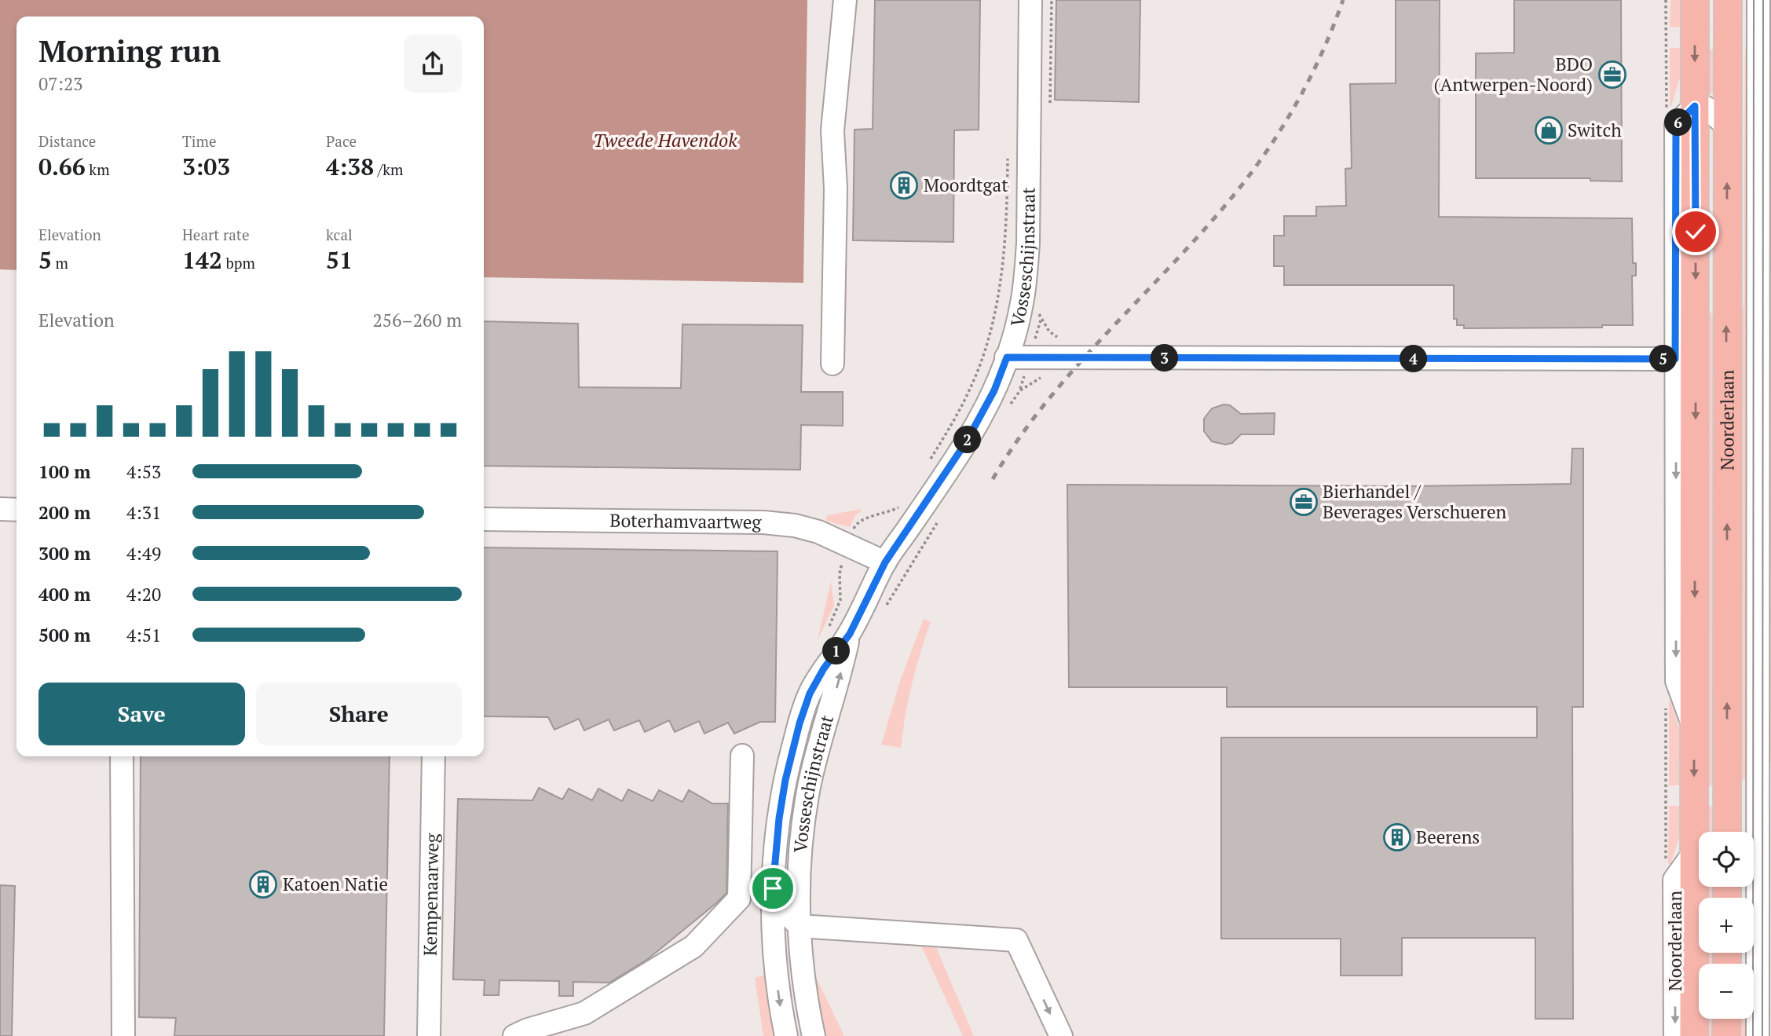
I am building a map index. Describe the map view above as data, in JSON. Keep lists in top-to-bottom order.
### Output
{
  "streets": {
    "main road": ["Noorderlaan"],
    "street": ["Vosseschijnstraat", "Boterhamvaartweg", "Kempenaarweg"]
  },
  "crossings": [
    ["Vosseschijnstraat", "Boterhamvaartweg"]
  ],
  "water": ["Tweede Havendok"],
  "places": {
    "office": ["BDO (Antwerpen-Noord)", "Bierhandel / Beverages Verschueren"],
    "shop": ["Switch"],
    "building": ["Moordtgat", "Beerens", "Katoen Natie"]
  },
  "page": {
    "heading": ["Morning run", "07:23"],
    "pins": [
      "6",
      "3",
      "4",
      "5",
      "2",
      "1"
    ],
    "stats": [
      ["Distance", "0.66 km"],
      ["Time", "3:03"],
      ["Pace", "4:38 /km"],
      ["Elevation", "5 m"],
      ["Heart rate", "142 bpm"],
      ["kcal", "51"]
    ],
    "chart": ["Elevation", "256–260 m"],
    "list": [
      {
        "name": "100 m",
        "note": "4:53"
      },
      {
        "name": "200 m",
        "note": "4:31"
      },
      {
        "name": "300 m",
        "note": "4:49"
      },
      {
        "name": "400 m",
        "note": "4:20"
      },
      {
        "name": "500 m",
        "note": "4:51"
      }
    ],
    "buttons": ["Save", "Share"],
    "map_buttons": ["+", "−"]
  }
}
